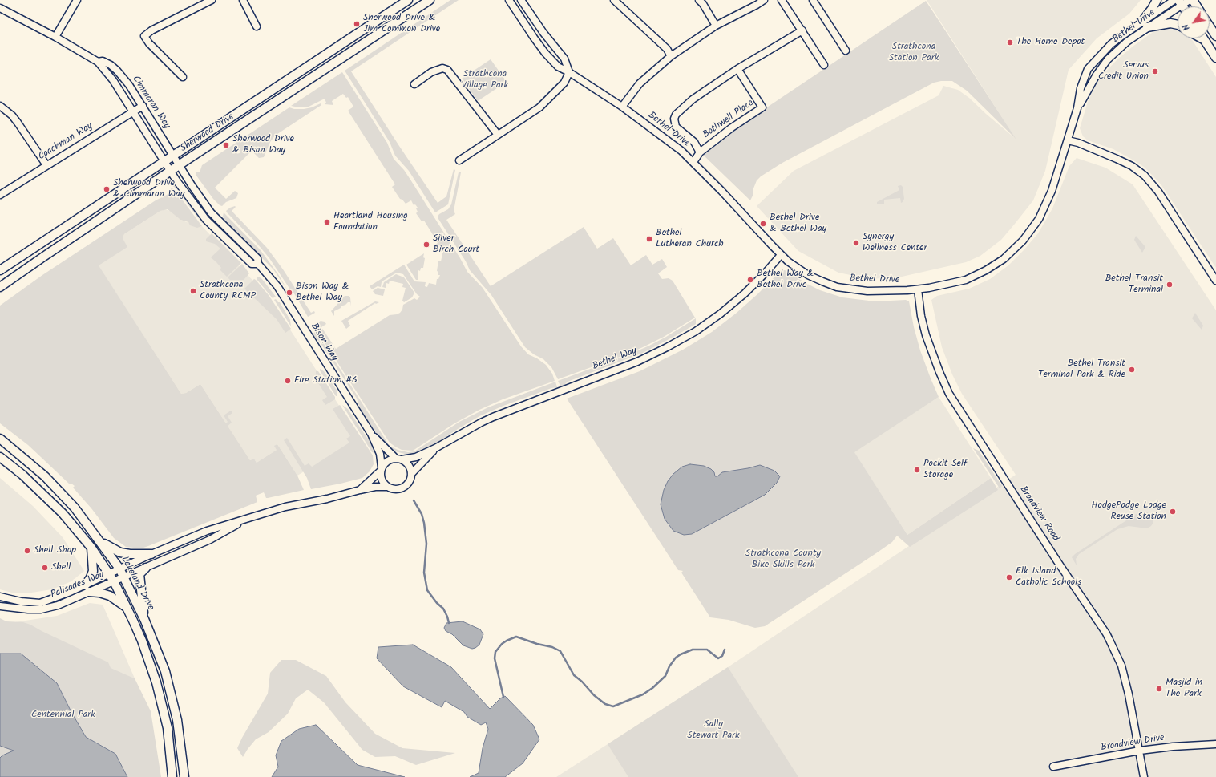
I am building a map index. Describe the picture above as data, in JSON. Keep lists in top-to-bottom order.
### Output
{
  "streets": {
    "main road": ["Sherwood Drive", "Lakeland Drive"],
    "street": [
      "Bethel Drive",
      "Cimmaron Way",
      "Bothwell Place",
      "Coachman Way",
      "Bison Way",
      "Bethel Way",
      "Broadview Road",
      "Palisades Way",
      "Broadview Drive"
    ]
  },
  "crossings": [
    ["Bethel Drive", "Bothwell Place"],
    ["Bethel Drive", "Bethel Way"],
    ["Bethel Drive", "Broadview Road"],
    ["Cimmaron Way", "Sherwood Drive"],
    ["Cimmaron Way", "Coachman Way"],
    ["Cimmaron Way", "Bison Way"],
    ["Sherwood Drive", "Bison Way"],
    ["Bison Way", "Bethel Way"],
    ["Broadview Road", "Broadview Drive"],
    ["Lakeland Drive", "Palisades Way"]
  ],
  "parks": [
    "Strathcona Station Park",
    "Strathcona Village Park",
    "Strathcona County Bike Skills Park",
    "Centennial Park",
    "Sally Stewart Park"
  ],
  "places": [
    "Sherwood Drive & Jim Common Drive",
    "The Home Depot",
    "Servus Credit Union",
    "Sherwood Drive & Bison Way",
    "Sherwood Drive & Cimmaron Way",
    "Heartland Housing Foundation",
    "Bethel Drive & Bethel Way",
    "Bethel Lutheran Church",
    "Synergy Wellness Center",
    "Silver Birch Court",
    "Bethel Way & Bethel Drive",
    "Bethel Transit Terminal",
    "Strathcona County RCMP",
    "Bison Way & Bethel Way",
    "Bethel Transit Terminal Park & Ride",
    "Fire Station #6",
    "Pockit Self Storage",
    "HodgePodge Lodge Reuse Station",
    "Shell Shop",
    "Shell",
    "Elk Island Catholic Schools",
    "Masjid in The Park"
  ],
  "north": "bottom left"
}
